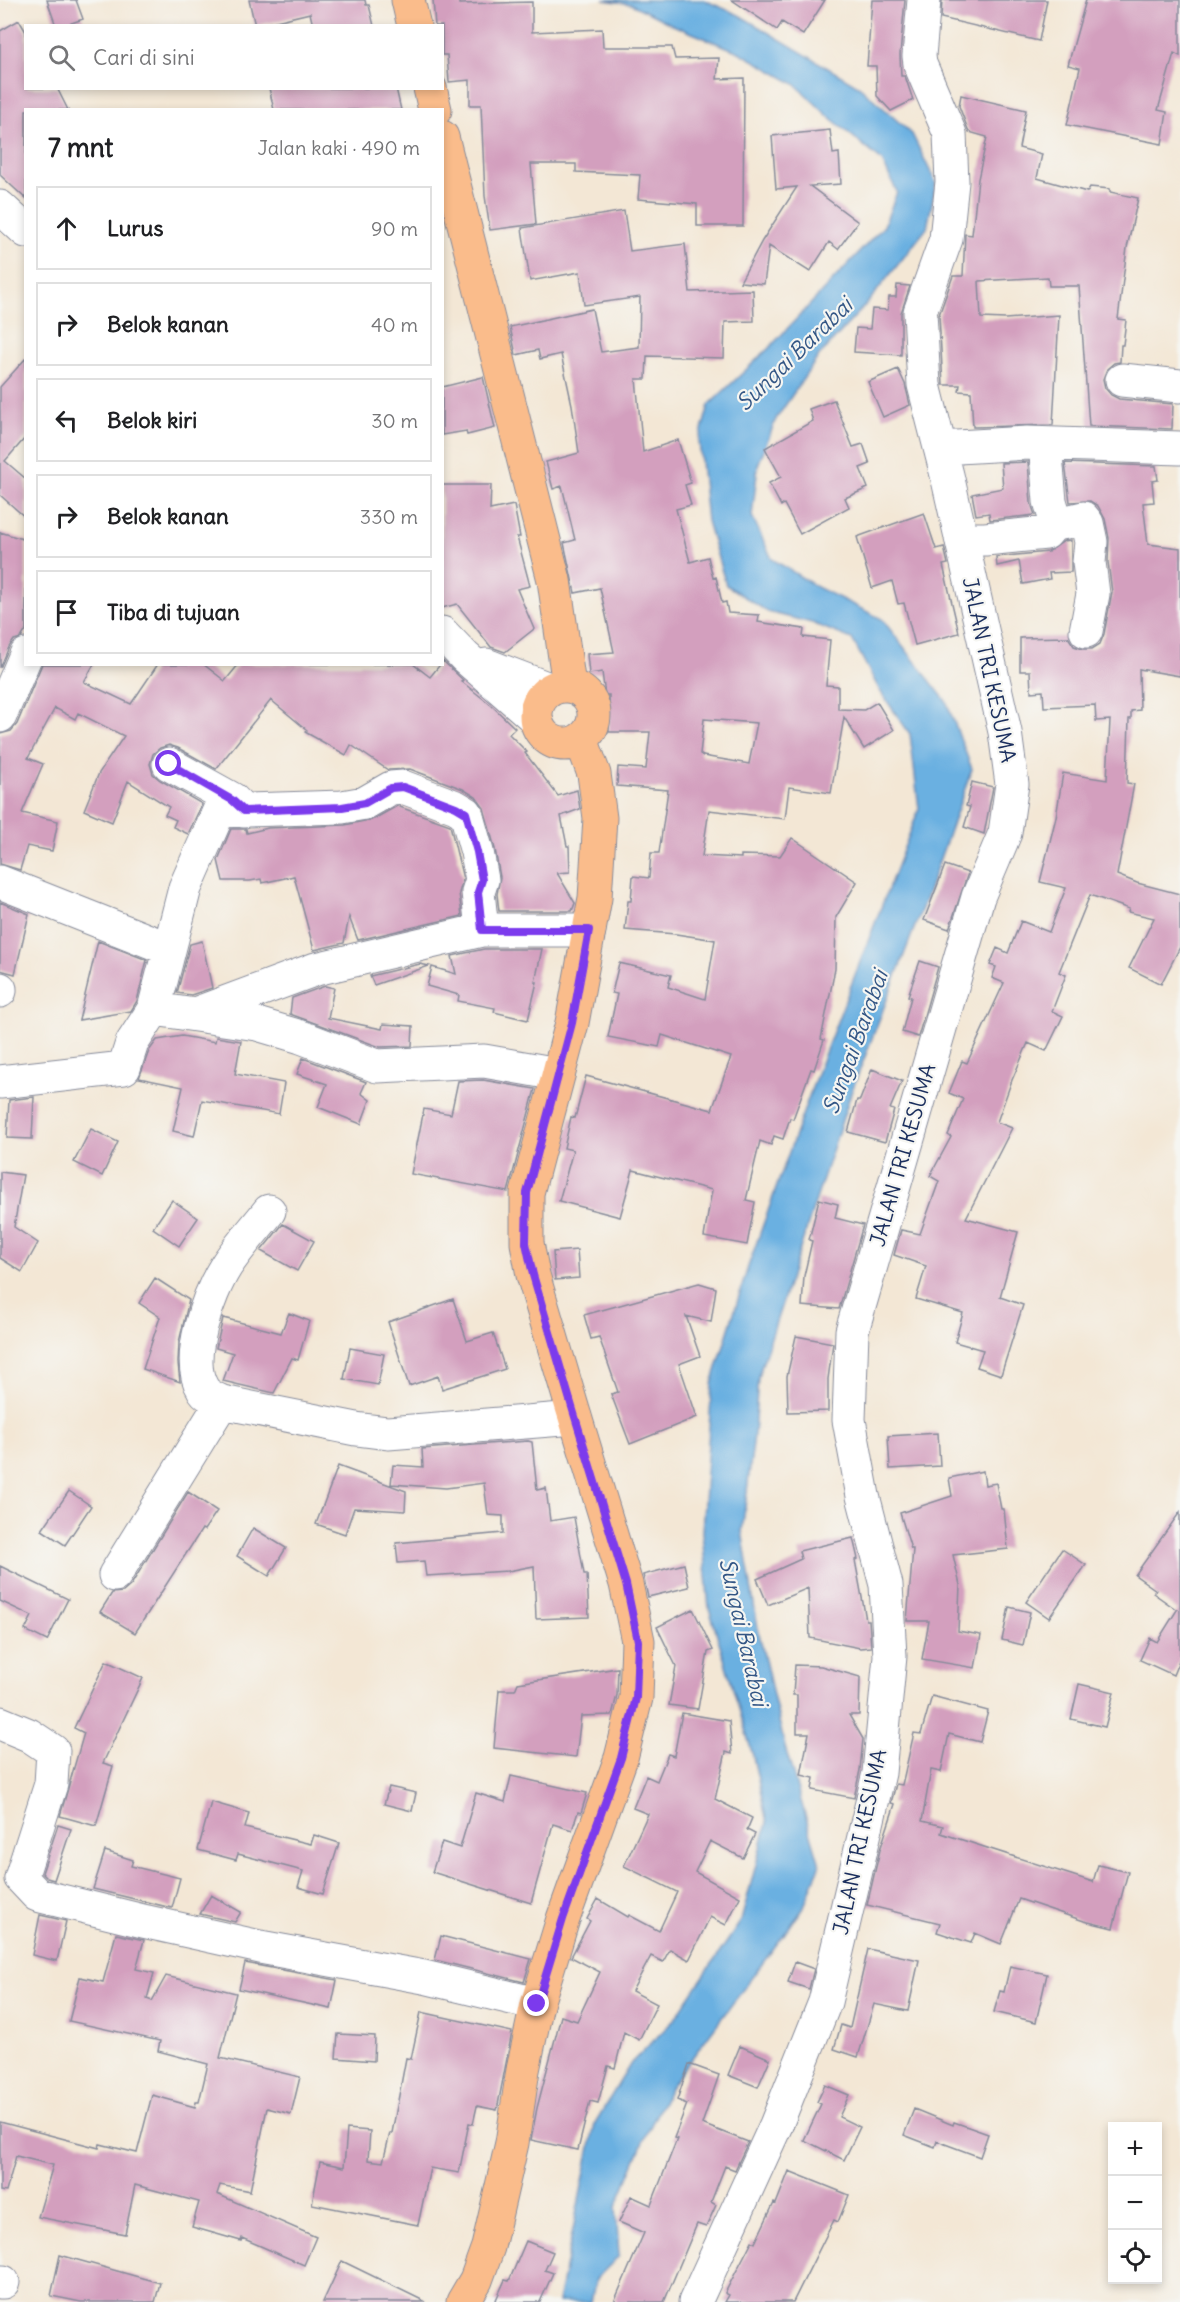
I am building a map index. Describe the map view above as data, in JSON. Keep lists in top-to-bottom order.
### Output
{
  "streets": {
    "street": ["JALAN TRI KESUMA"]
  },
  "water": ["Sungai Barabai"],
  "page": {
    "search": "Cari di sini",
    "heading": ["7 mnt", "Jalan kaki · 490 m"],
    "list": [
      ["Lurus", "90 m"],
      ["Belok kanan", "40 m"],
      ["Belok kiri", "30 m"],
      ["Belok kanan", "330 m"],
      "Tiba di tujuan"
    ],
    "map_buttons": ["+", "−"]
  }
}
